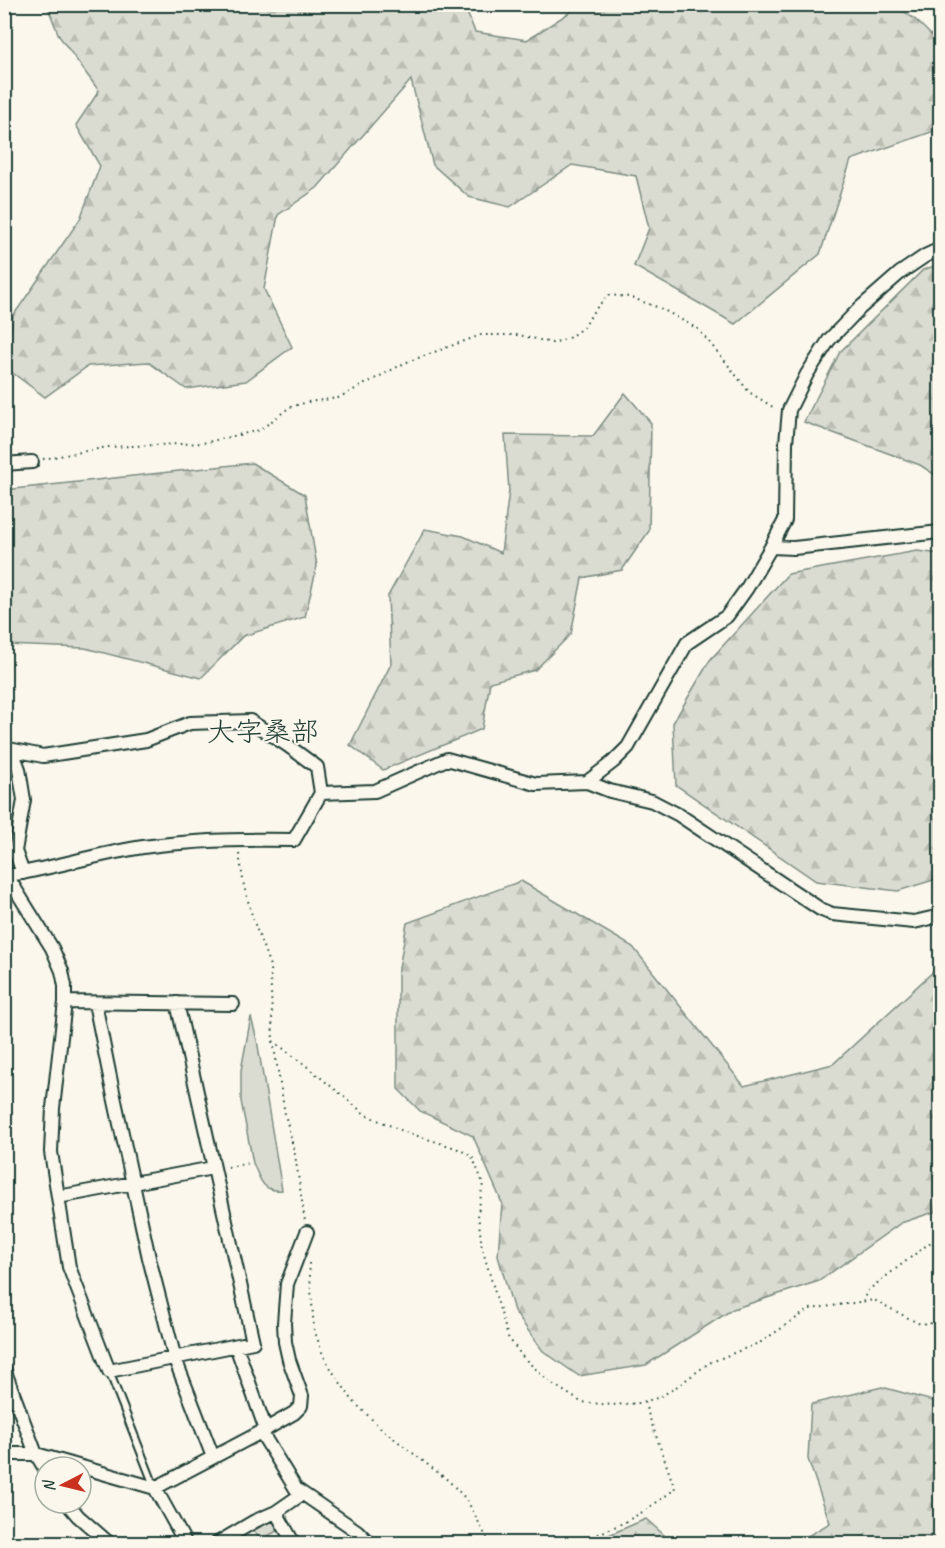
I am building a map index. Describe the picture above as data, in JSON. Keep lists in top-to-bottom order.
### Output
{
  "districts": ["大字桑部"],
  "north": "left"
}
